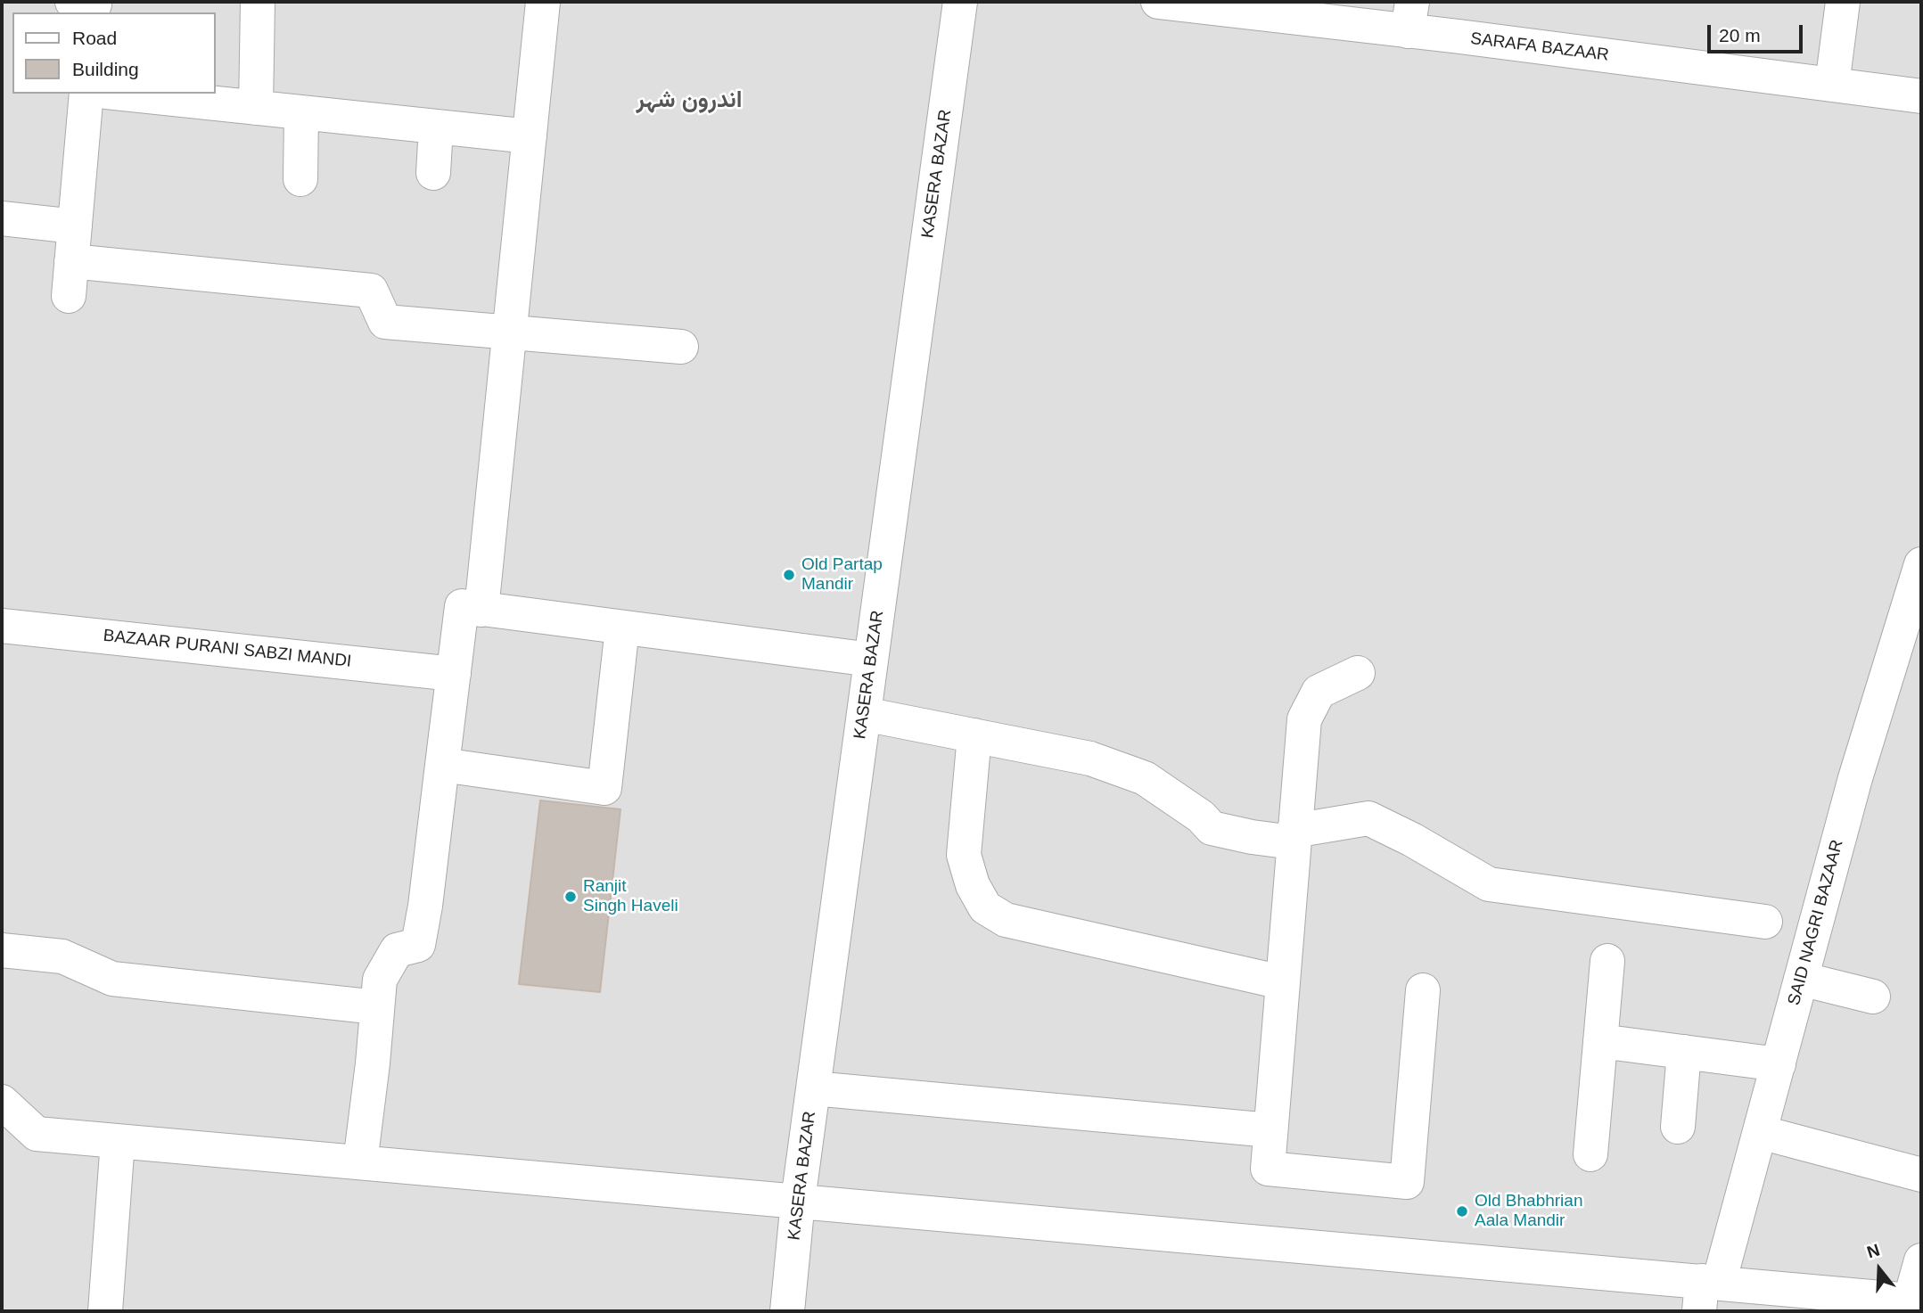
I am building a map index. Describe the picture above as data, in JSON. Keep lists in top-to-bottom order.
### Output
{
  "streets": {
    "street": [
      "SARAFA BAZAAR",
      "KASERA BAZAR",
      "BAZAAR PURANI SABZI MANDI",
      "SAID NAGRI BAZAAR"
    ]
  },
  "districts": ["اندرون شہر"],
  "places": ["Old Partap Mandir", "Ranjit Singh Haveli", "Old Bhabhrian Aala Mandir"],
  "legend": ["Road", "Building"],
  "scale_bar": "20 m",
  "north": "top"
}
